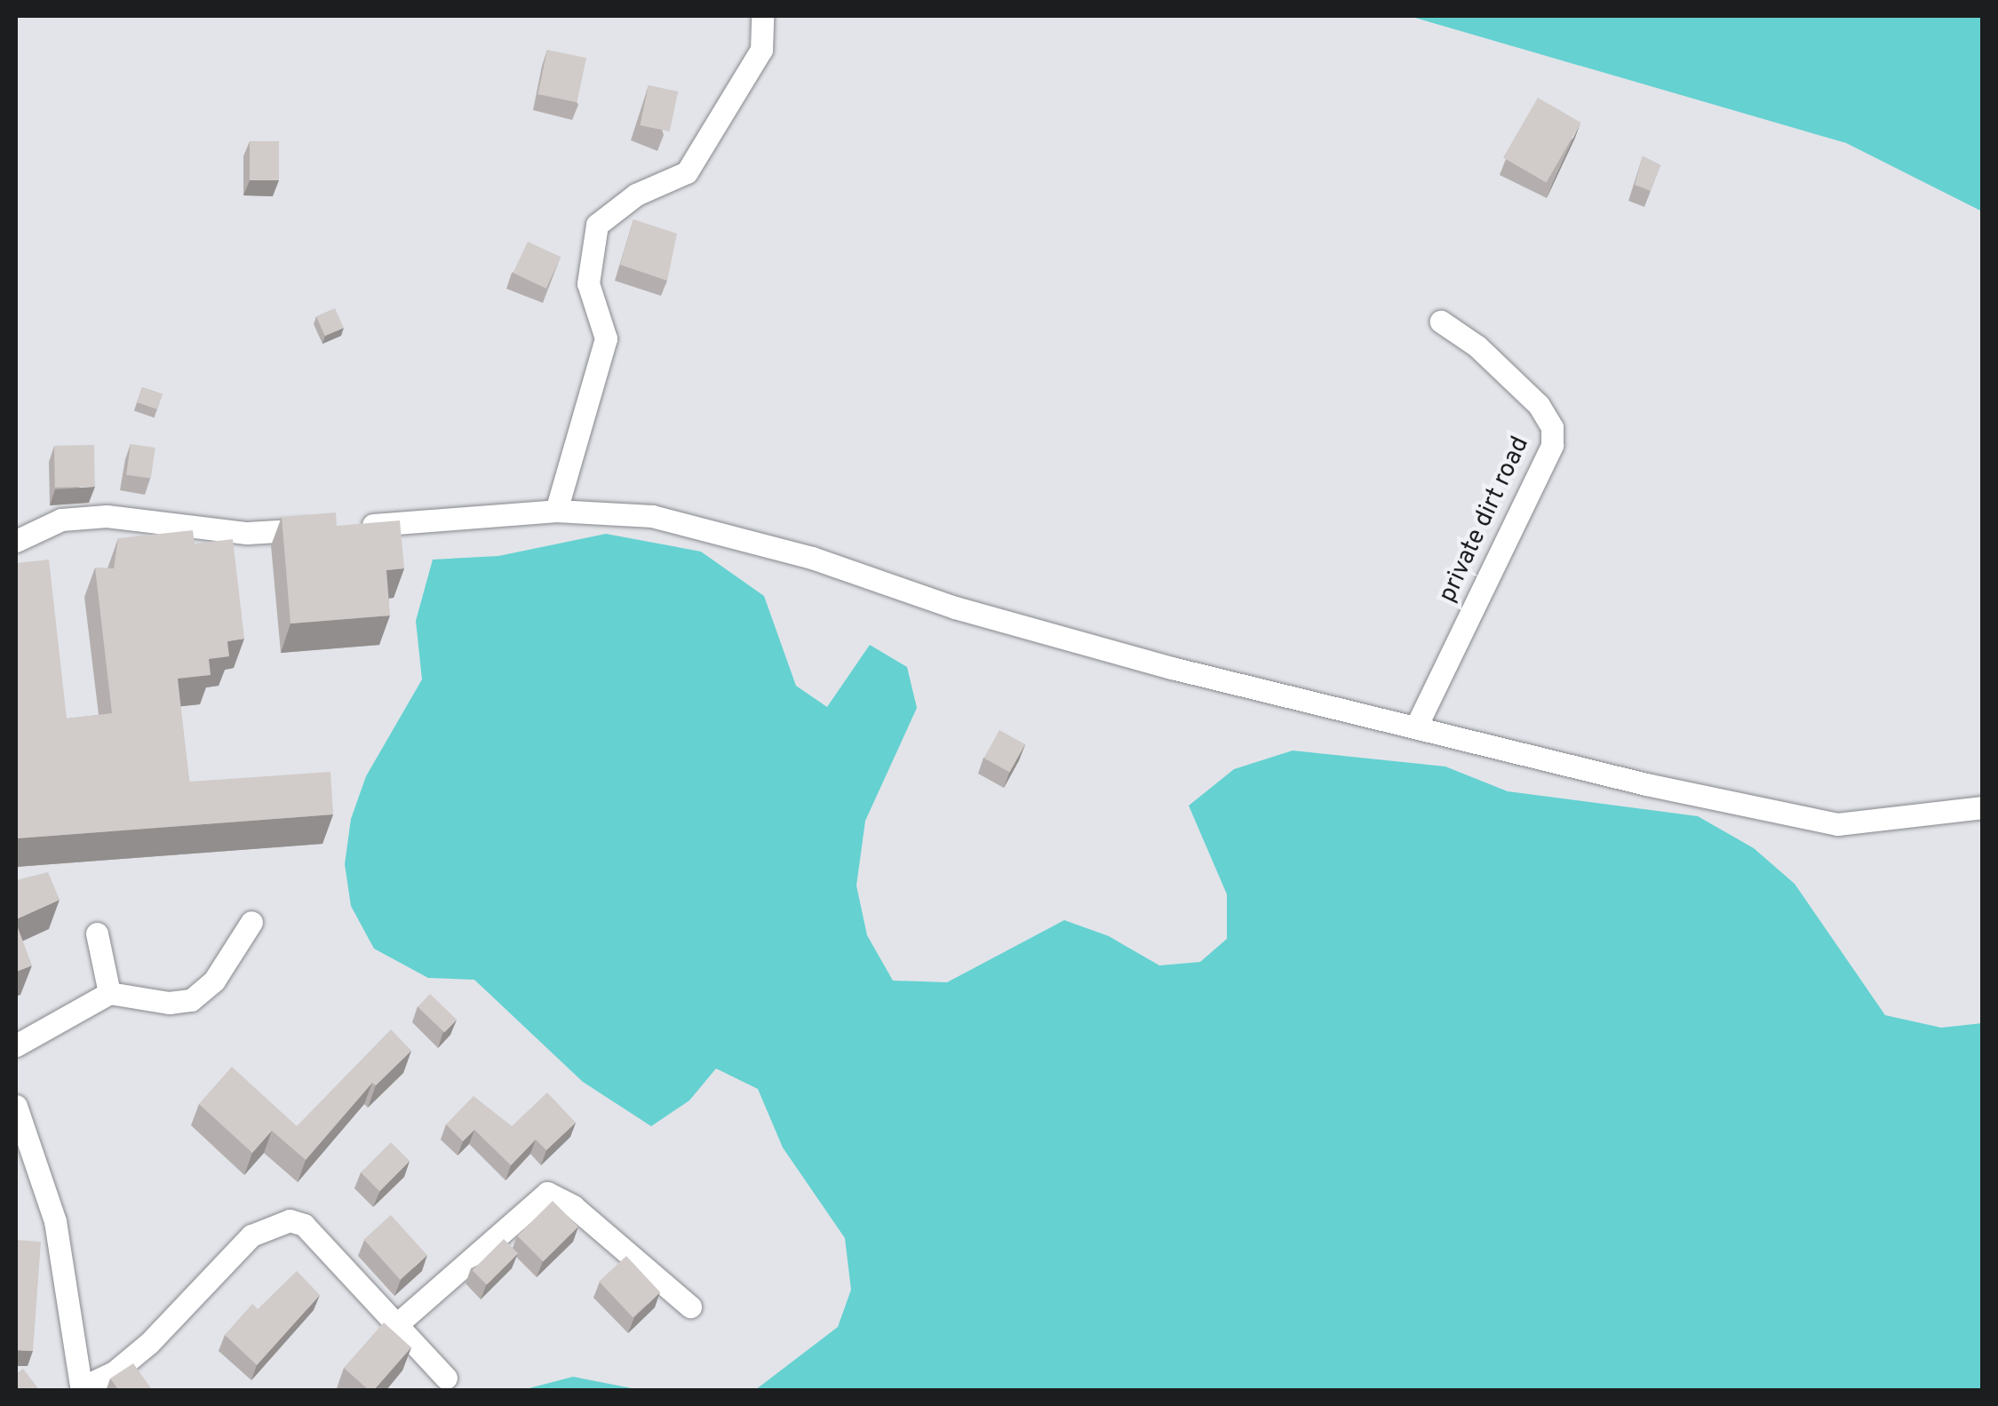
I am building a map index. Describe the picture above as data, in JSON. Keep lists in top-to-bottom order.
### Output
{
  "streets": {
    "street": ["private dirt road"]
  }
}
